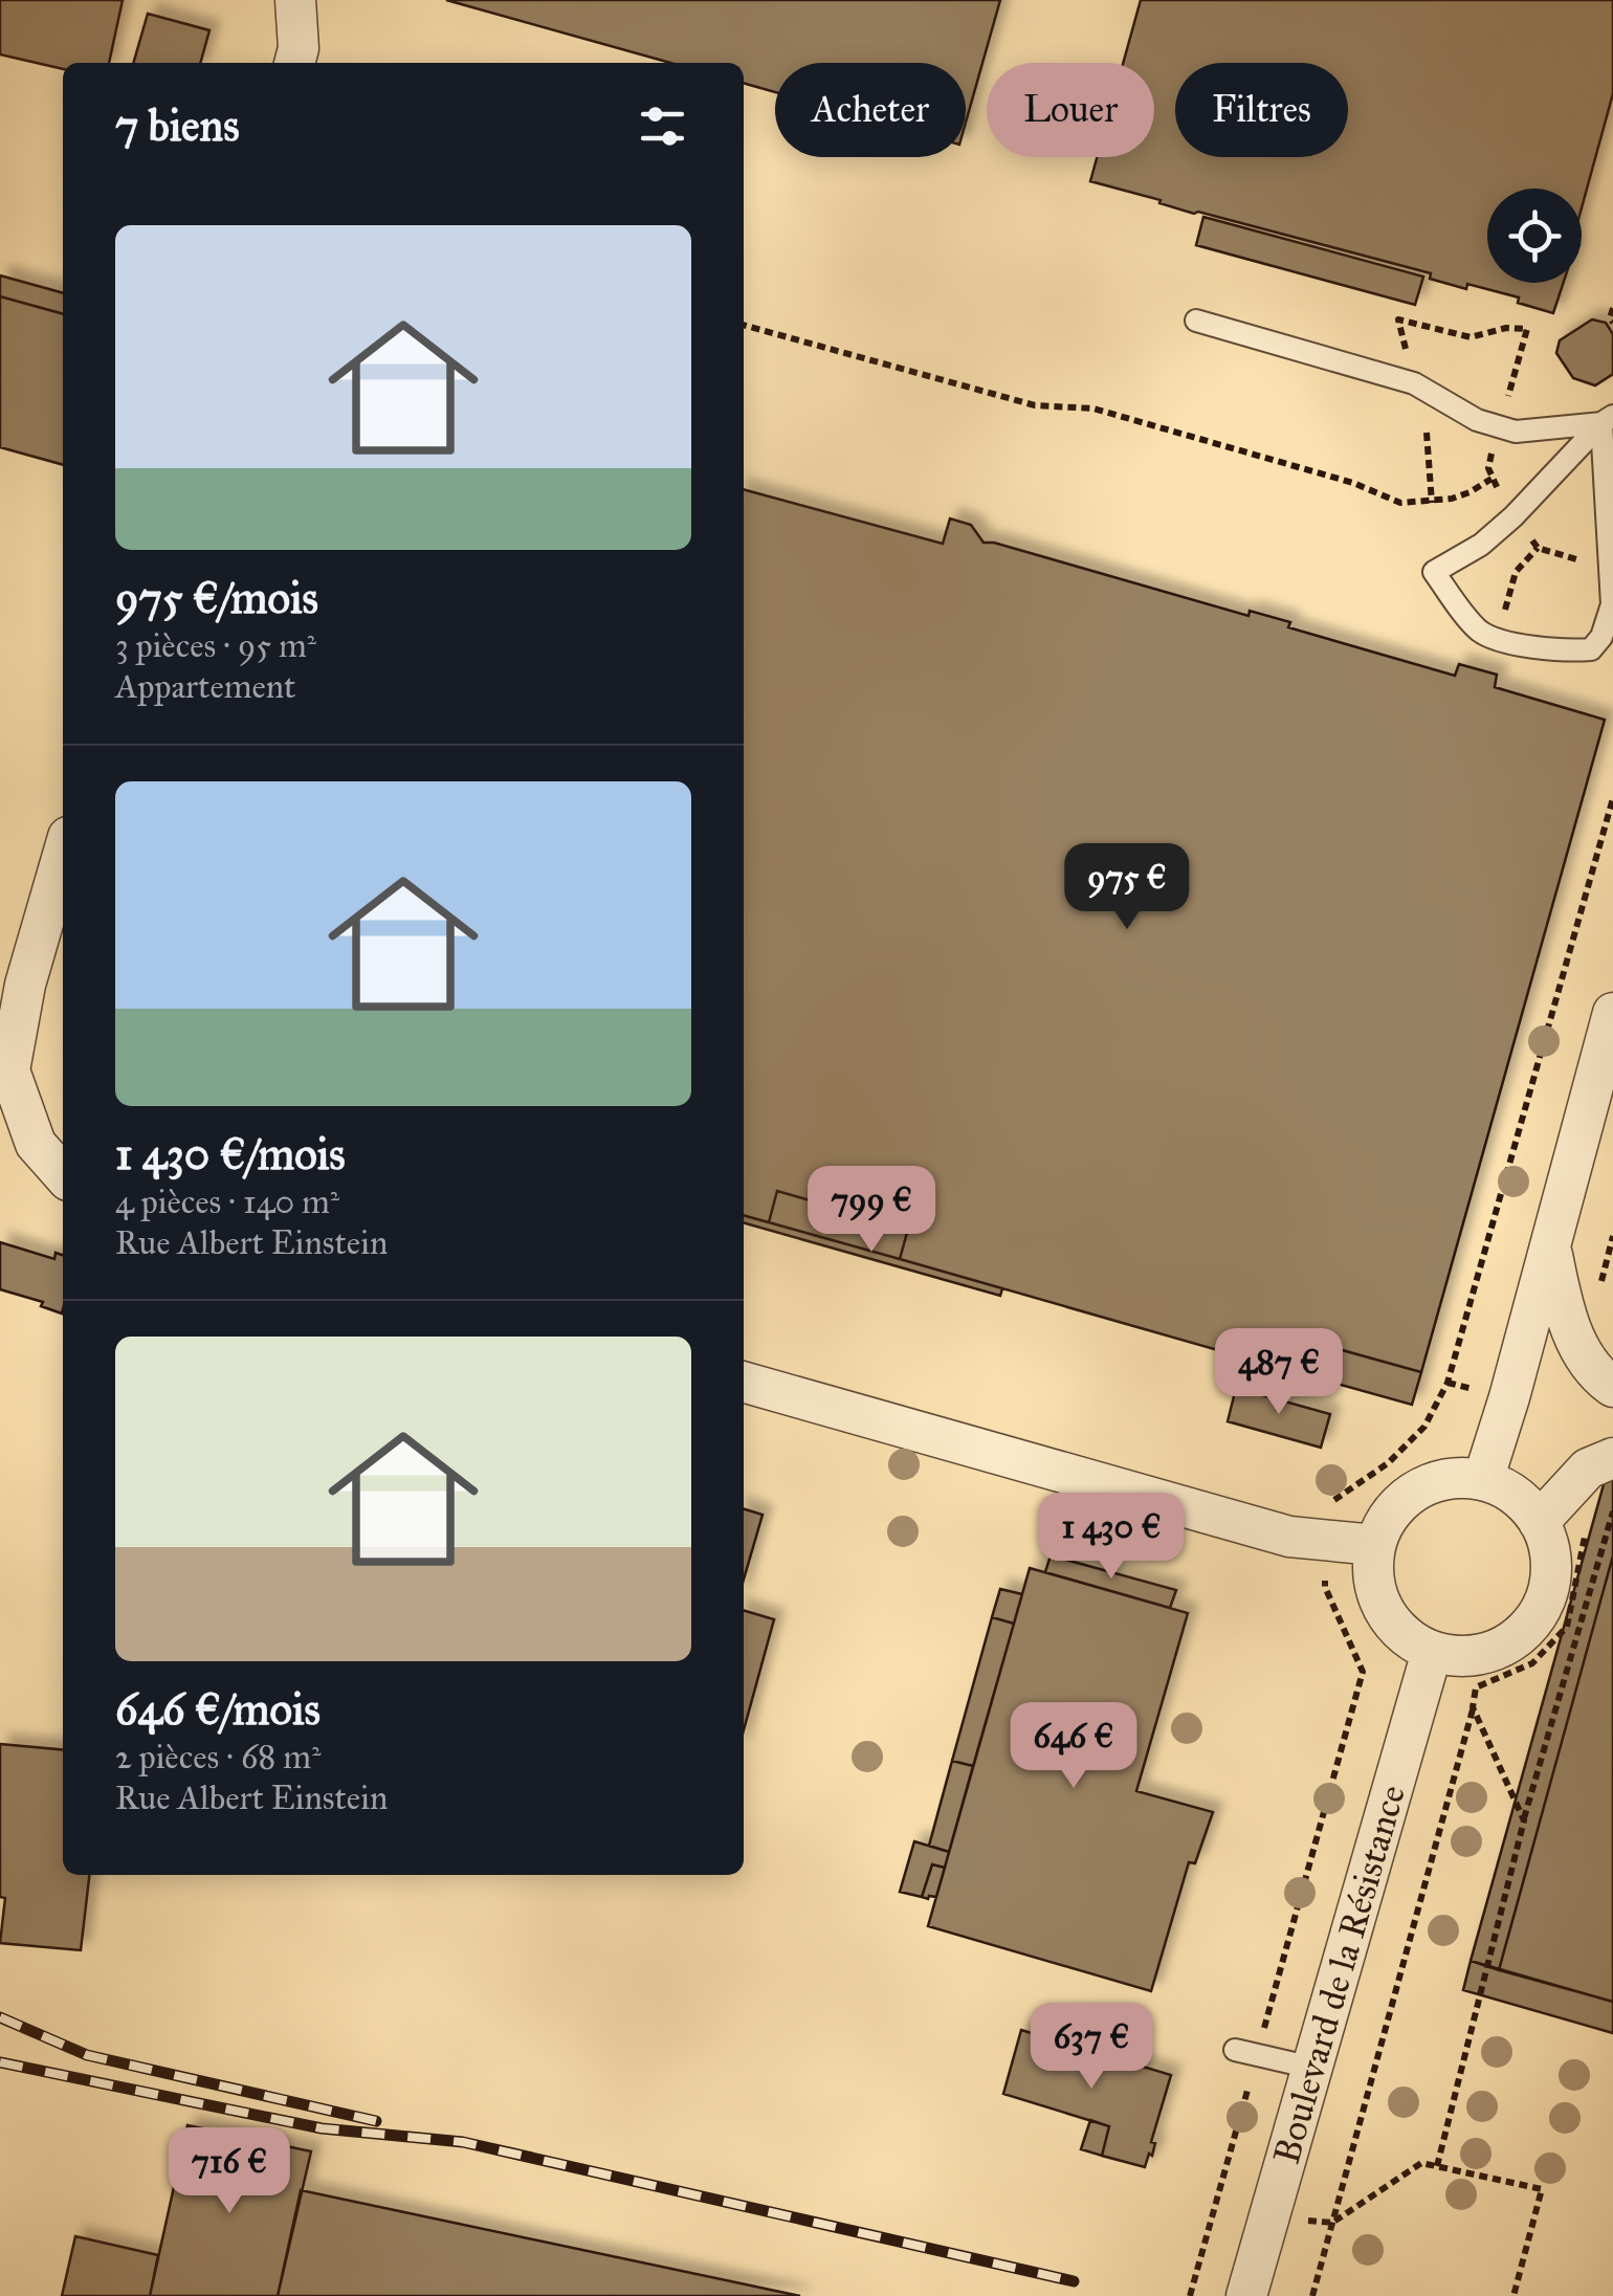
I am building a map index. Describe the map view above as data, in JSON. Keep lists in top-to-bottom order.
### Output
{
  "streets": {
    "street": ["Boulevard de la Résistance"]
  },
  "page": {
    "chip": ["Acheter", "Louer", "Filtres"],
    "heading": "7 biens",
    "list": [
      {
        "name": "975 €/mois",
        "note": "3 pièces · 95 m² · Appartement"
      },
      {
        "name": "1 430 €/mois",
        "note": "4 pièces · 140 m² · Rue Albert Einstein"
      },
      {
        "name": "646 €/mois",
        "note": "2 pièces · 68 m² · Rue Albert Einstein"
      }
    ],
    "price": [
      "975 €",
      "799 €",
      "487 €",
      "1 430 €",
      "646 €",
      "637 €",
      "716 €"
    ]
  }
}
